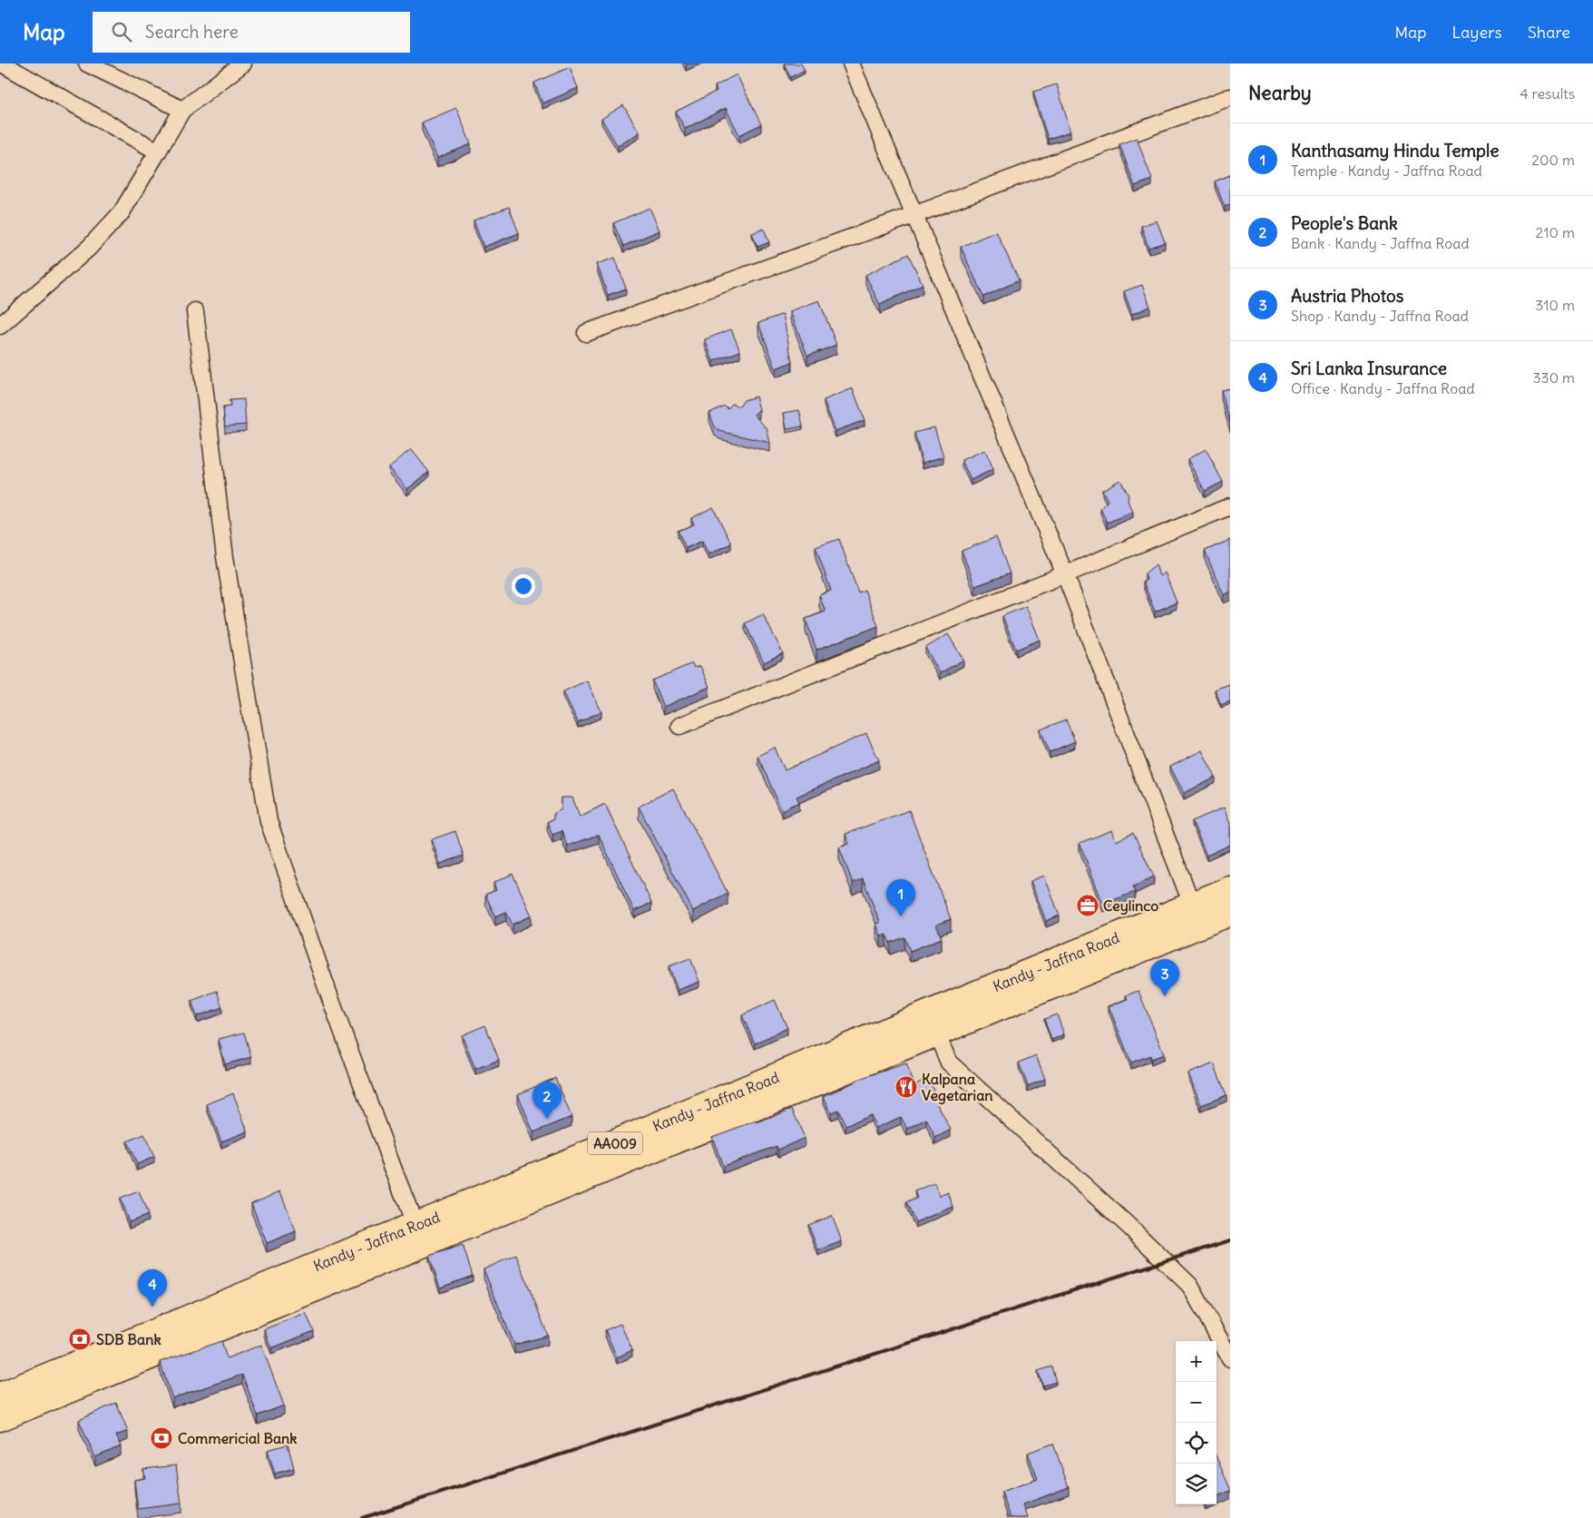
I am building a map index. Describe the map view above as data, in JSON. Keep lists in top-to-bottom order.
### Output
{
  "streets": {
    "highway": ["Kandy - Jaffna Road", "AA009"]
  },
  "places": {
    "office": ["Ceylinco"],
    "restaurant": ["Kalpana Vegetarian"],
    "bank": ["SDB Bank", "Commericial Bank"]
  },
  "page": {
    "header": "Map",
    "search": "Search here",
    "nav": ["Map", "Layers", "Share"],
    "heading": ["Nearby", "4 results"],
    "list": [
      {
        "mark": "1",
        "name": "Kanthasamy Hindu Temple",
        "note": "Temple · Kandy - Jaffna Road",
        "value": "200 m"
      },
      {
        "mark": "2",
        "name": "People's Bank",
        "note": "Bank · Kandy - Jaffna Road",
        "value": "210 m"
      },
      {
        "mark": "3",
        "name": "Austria Photos",
        "note": "Shop · Kandy - Jaffna Road",
        "value": "310 m"
      },
      {
        "mark": "4",
        "name": "Sri Lanka Insurance",
        "note": "Office · Kandy - Jaffna Road",
        "value": "330 m"
      }
    ],
    "pins": [
      "1",
      "3",
      "2",
      "4"
    ],
    "map_buttons": ["+", "−"]
  }
}
